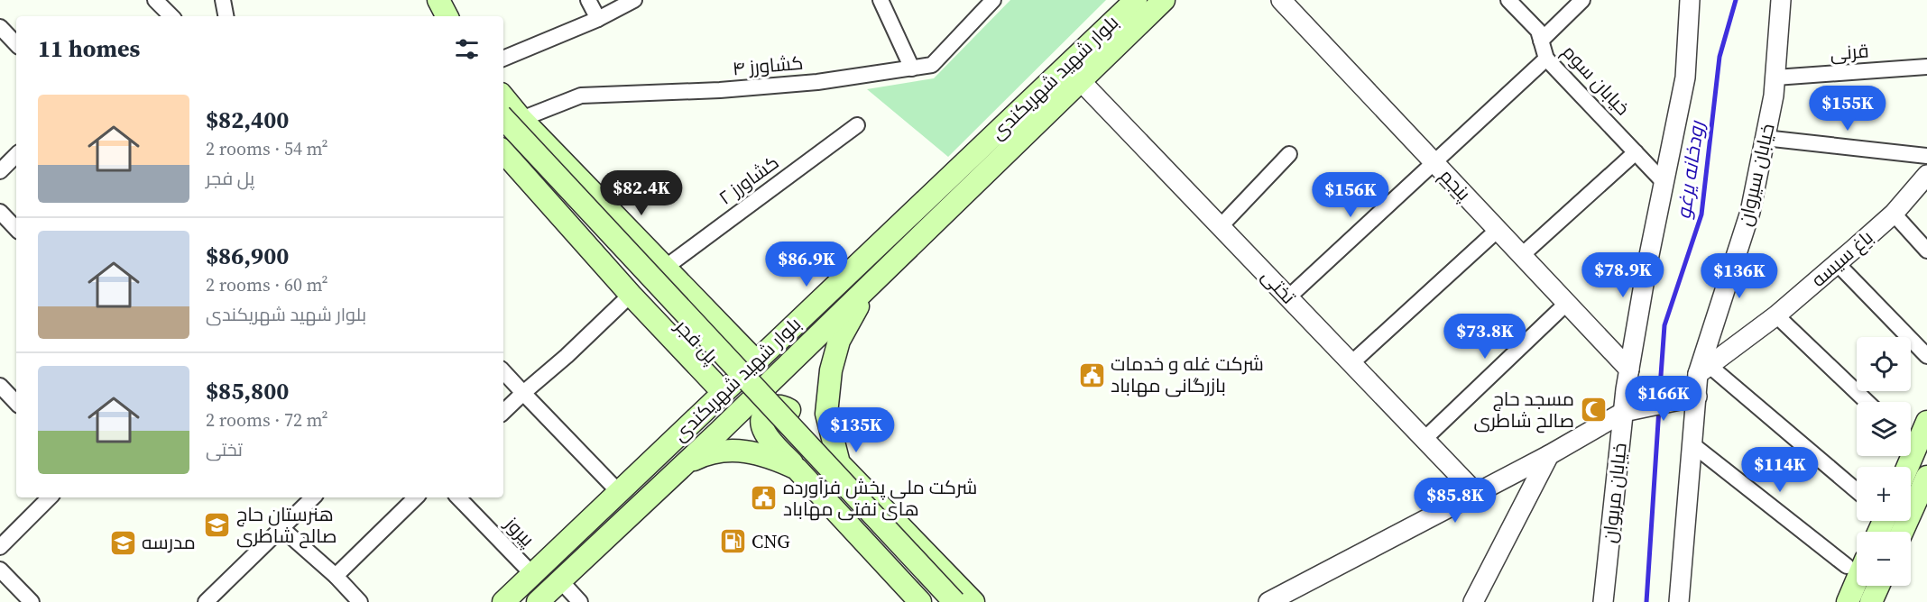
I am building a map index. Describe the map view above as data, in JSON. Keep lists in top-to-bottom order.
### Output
{
  "streets": {
    "main road": ["بلوار شهید شهریکندی", "پل فجر"],
    "street": [
      "قرنی",
      "کشاورز ۴",
      "خیابان سوم",
      "خیابان سیروان",
      "کشاورز ۲",
      "پنجم",
      "باغ سیسه",
      "تختی",
      "خیابان مریوان",
      "پیروز"
    ]
  },
  "crossings": [
    ["قرنی", "خیابان سیروان"],
    ["بلوار شهید شهریکندی", "تختی"],
    ["بلوار شهید شهریکندی", "پیروز"],
    ["خیابان سوم", "خیابان مریوان"],
    ["خیابان سیروان", "باغ سیسه"],
    ["پنجم", "خیابان مریوان"]
  ],
  "water": ["رودخانه یرغو"],
  "places": {
    "public building": ["شرکت غله و خدمات بازرگانی مهاباد", "شرکت ملی پخش فرآورده های نفتی مهاباد"],
    "mosque": ["مسجد حاج صالح شاطری"],
    "school or university": ["هنرستان حاج صالح شاطری", "مدرسه"],
    "fuel station": ["CNG"]
  },
  "page": {
    "heading": "11 homes",
    "list": [
      {
        "name": "$82,400",
        "note": "2 rooms · 54 m² · پل فجر"
      },
      {
        "name": "$86,900",
        "note": "2 rooms · 60 m² · بلوار شهید شهریکندی"
      },
      {
        "name": "$85,800",
        "note": "2 rooms · 72 m² · تختی"
      }
    ],
    "price": [
      "$155K",
      "$82.4K",
      "$156K",
      "$86.9K",
      "$78.9K",
      "$136K",
      "$73.8K",
      "$166K",
      "$135K",
      "$114K",
      "$85.8K"
    ],
    "map_buttons": ["+", "−"]
  }
}
